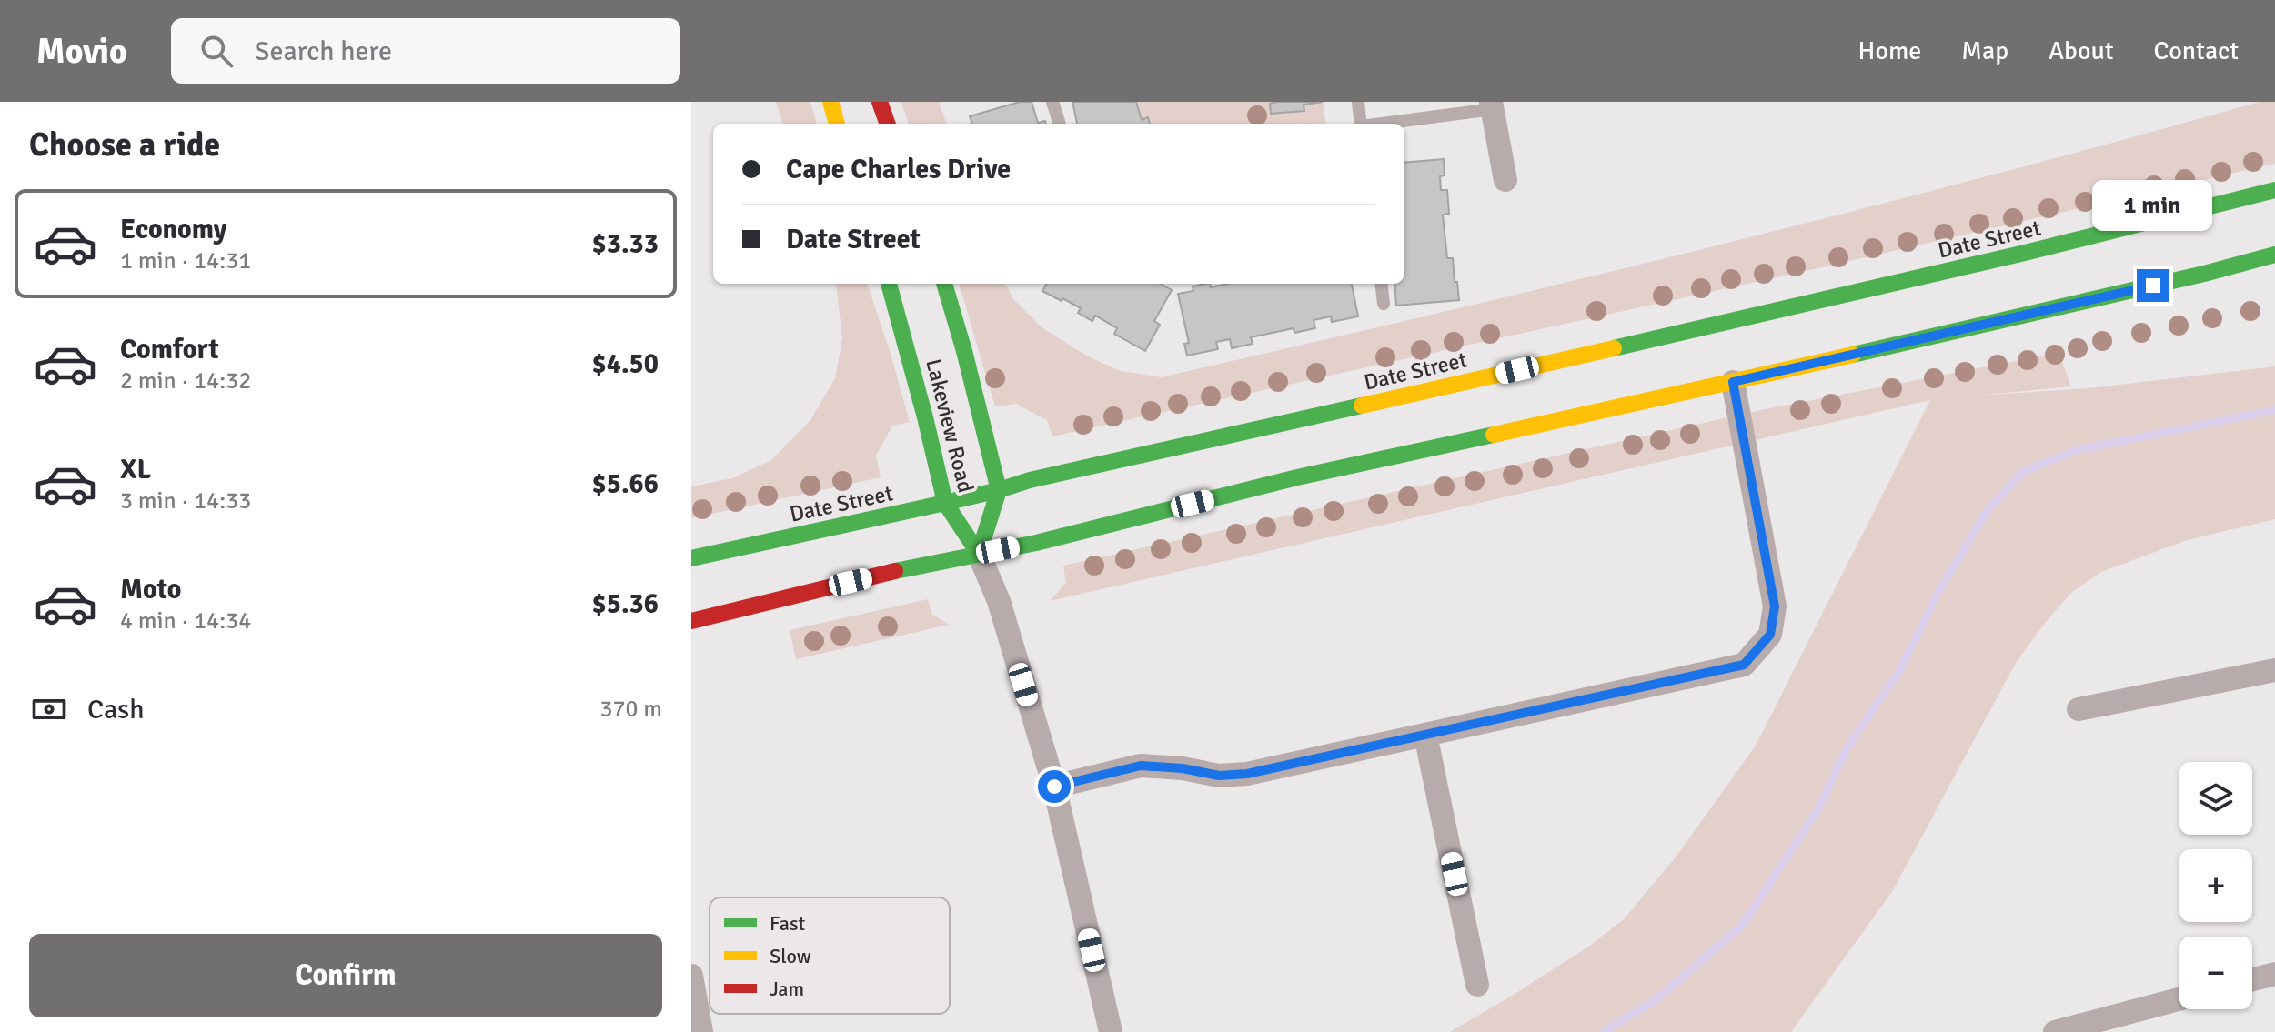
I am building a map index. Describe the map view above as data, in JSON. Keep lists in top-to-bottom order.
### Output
{
  "streets": {
    "main road": ["Date Street", "Lakeview Road"]
  },
  "crossings": [
    ["Date Street", "Lakeview Road"]
  ],
  "legend": ["Fast", "Slow", "Jam"],
  "page": {
    "header": "Movio",
    "search": "Search here",
    "nav": [
      "Home",
      "Map",
      "About",
      "Contact"
    ],
    "heading": "Choose a ride",
    "banner": ["Cape Charles Drive", "Date Street"],
    "bubble": "1 min",
    "list": [
      {
        "name": "Economy",
        "note": "1 min · 14:31",
        "value": "$3.33"
      },
      {
        "name": "Comfort",
        "note": "2 min · 14:32",
        "value": "$4.50"
      },
      {
        "name": "XL",
        "note": "3 min · 14:33",
        "value": "$5.66"
      },
      {
        "name": "Moto",
        "note": "4 min · 14:34",
        "value": "$5.36"
      }
    ],
    "pay": ["Cash", "370 m"],
    "map_buttons": ["+", "−"],
    "buttons": "Confirm"
  }
}
